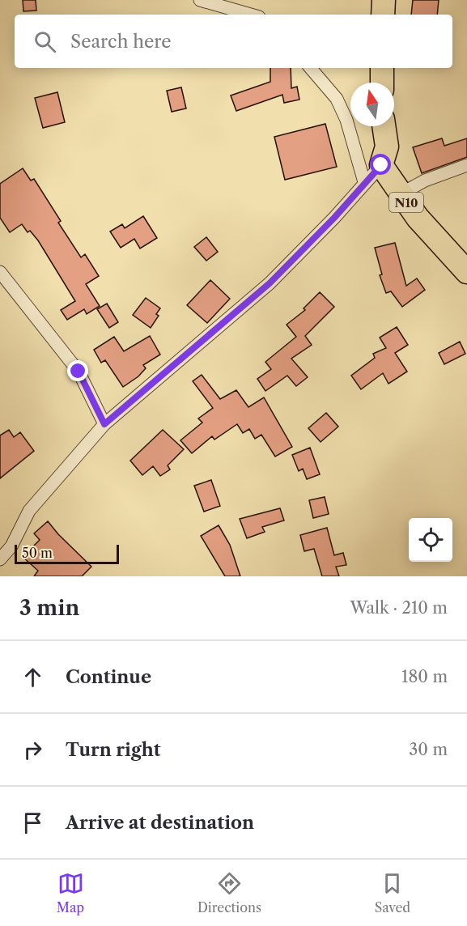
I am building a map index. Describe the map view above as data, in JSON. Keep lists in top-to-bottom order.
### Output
{
  "streets": {
    "highway": ["N10"]
  },
  "scale_bar": "50 m",
  "north": "top",
  "page": {
    "search": "Search here",
    "scale": "50 m",
    "heading": ["3 min", "Walk · 210 m"],
    "list": [
      ["Continue", "180 m"],
      ["Turn right", "30 m"],
      "Arrive at destination"
    ],
    "nav": ["Map", "Directions", "Saved"]
  }
}
